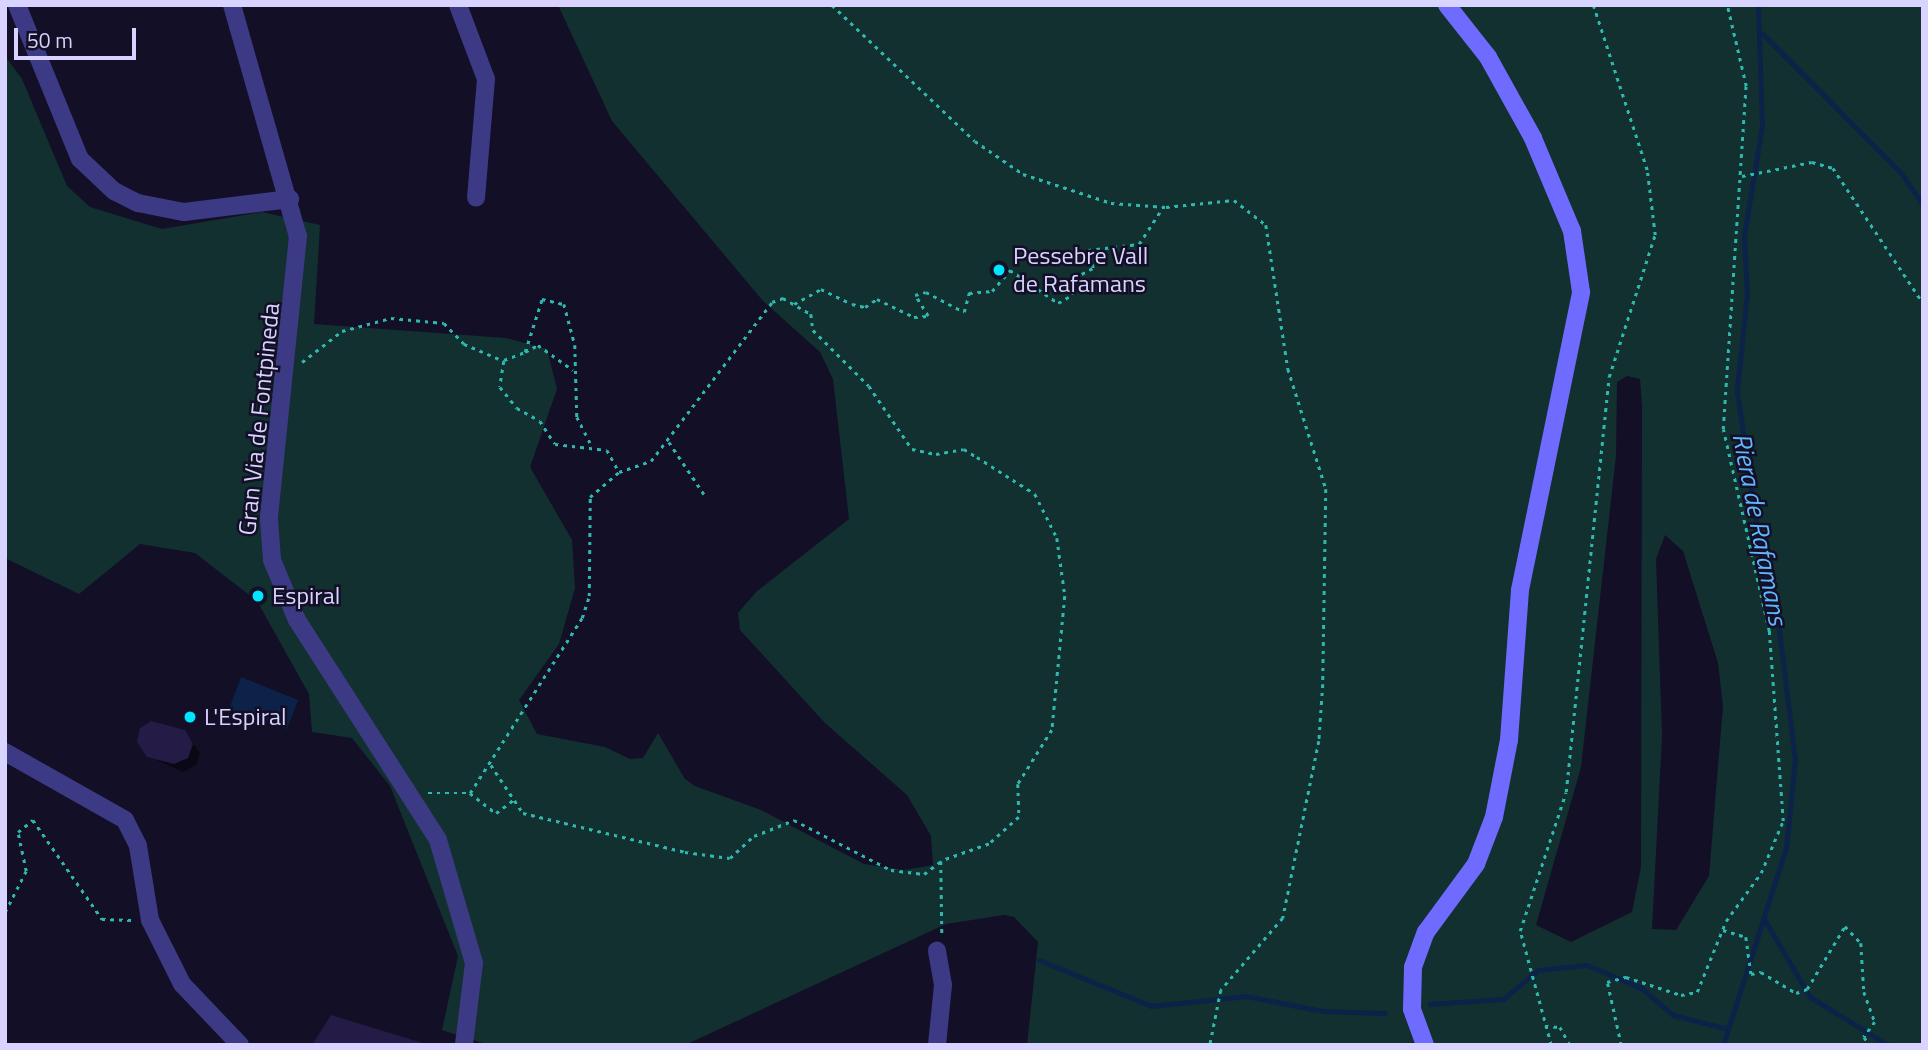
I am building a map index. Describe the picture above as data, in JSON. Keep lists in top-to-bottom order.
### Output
{
  "streets": {
    "street": ["Gran Via de Fontpineda"]
  },
  "water": ["Riera de Rafamans"],
  "places": ["Pessebre Vall de Rafamans", "Espiral", "L'Espiral"],
  "scale_bar": "50 m"
}
